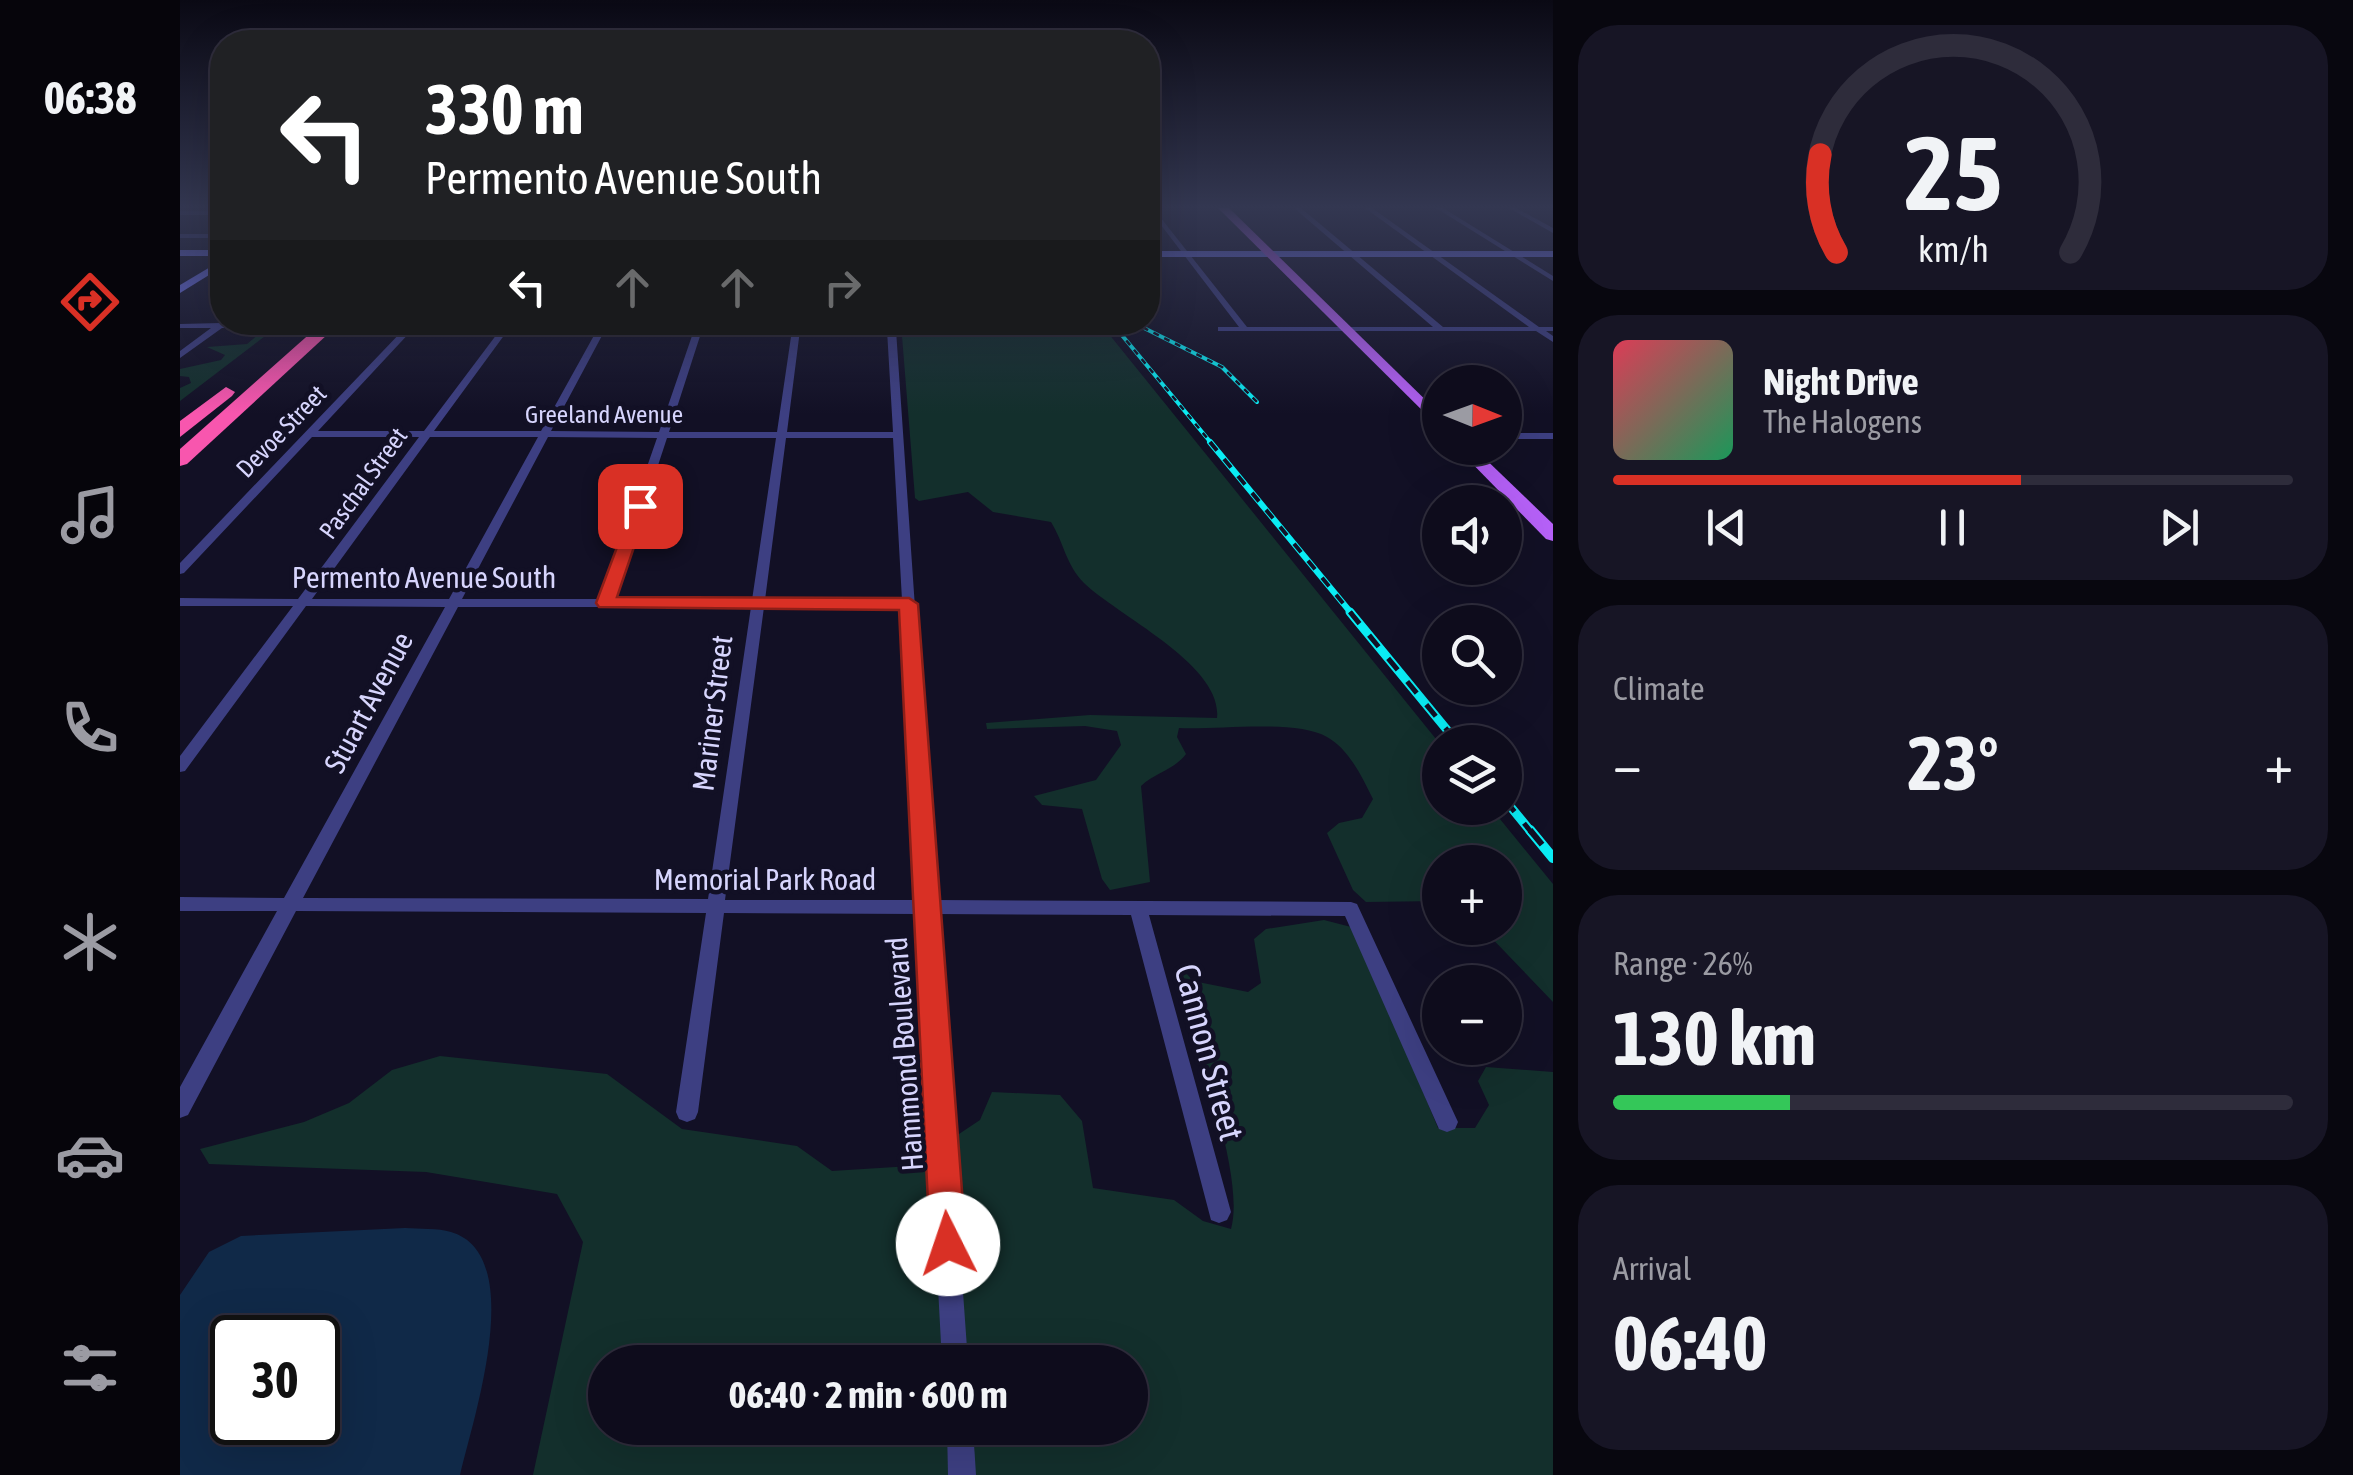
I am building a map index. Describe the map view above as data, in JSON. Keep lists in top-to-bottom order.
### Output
{
  "streets": {
    "street": [
      "Greeland Avenue",
      "Devoe Street",
      "Paschal Street",
      "Permento Avenue South",
      "Stuart Avenue",
      "Mariner Street",
      "Memorial Park Road",
      "Cannon Street",
      "Hammond Boulevard"
    ]
  },
  "crossings": [
    ["Greeland Avenue", "Devoe Street"],
    ["Greeland Avenue", "Paschal Street"],
    ["Greeland Avenue", "Stuart Avenue"],
    ["Greeland Avenue", "Mariner Street"],
    ["Greeland Avenue", "Hammond Boulevard"],
    ["Paschal Street", "Permento Avenue South"],
    ["Permento Avenue South", "Stuart Avenue"],
    ["Permento Avenue South", "Mariner Street"],
    ["Permento Avenue South", "Hammond Boulevard"],
    ["Stuart Avenue", "Memorial Park Road"],
    ["Mariner Street", "Memorial Park Road"],
    ["Memorial Park Road", "Cannon Street"],
    ["Memorial Park Road", "Hammond Boulevard"]
  ],
  "north": "right",
  "page": {
    "tabs": "06:38",
    "turn": ["330 m", "Permento Avenue South"],
    "song": ["Night Drive", "The Halogens"],
    "map_buttons": ["+", "−"],
    "tile": [
      "Climate",
      ["Range · 26%", "130 km"],
      ["Arrival", "06:40"]
    ],
    "heat": ["−", "23°", "+"],
    "limit": "30",
    "trip": "06:40 · 2 min · 600 m",
    "gauge": ["25", "km/h"]
  }
}
